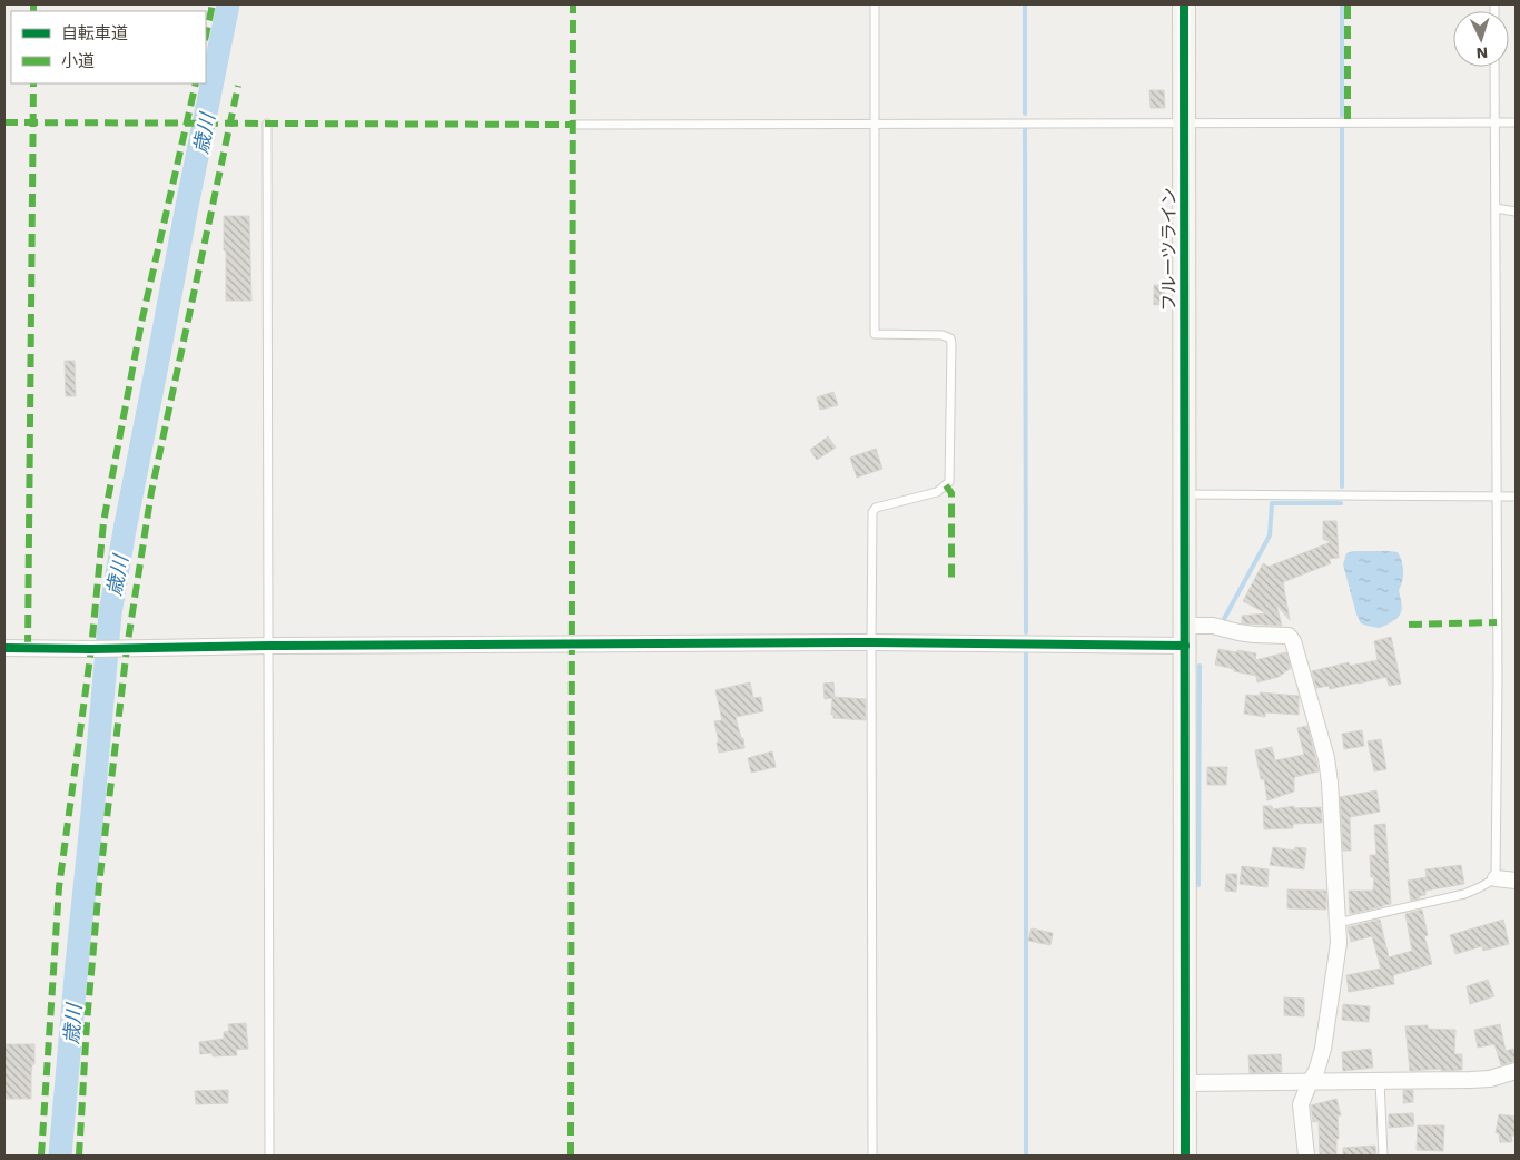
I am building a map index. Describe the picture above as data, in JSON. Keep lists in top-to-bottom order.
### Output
{
  "streets": {
    "street": ["フルーツライン"]
  },
  "water": ["歳川"],
  "legend": ["自転車道", "小道"],
  "north": "bottom"
}
